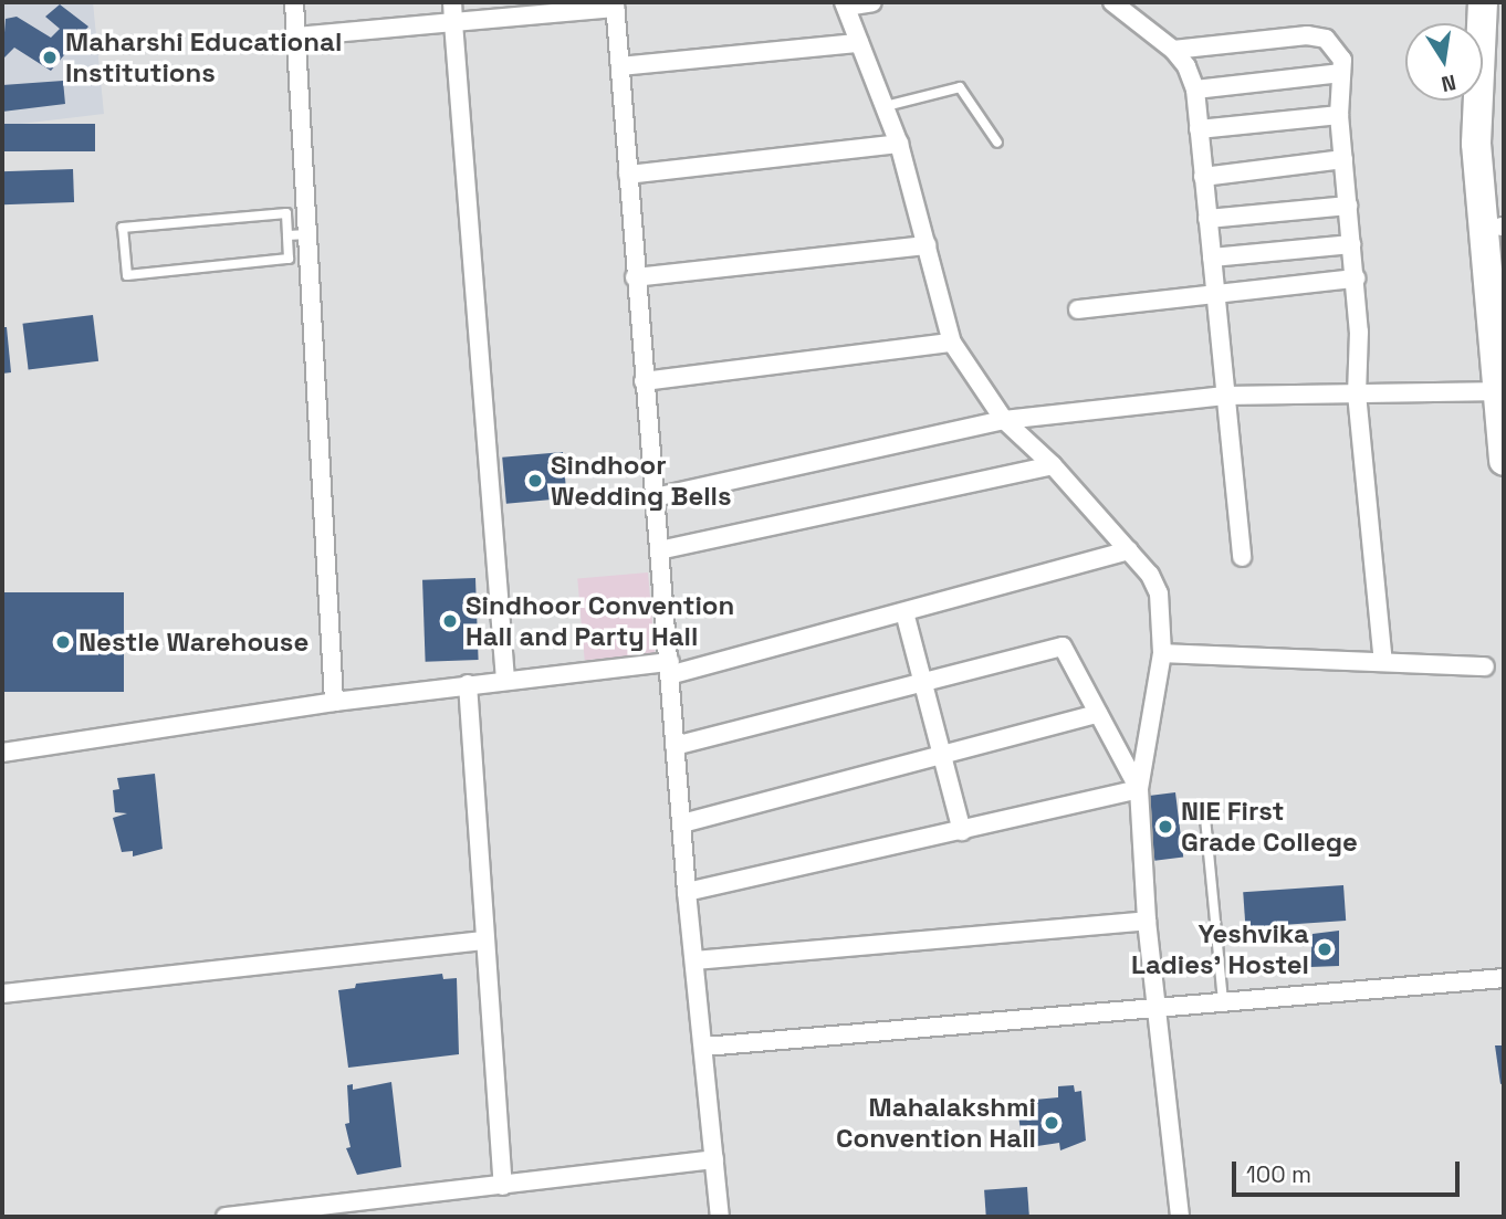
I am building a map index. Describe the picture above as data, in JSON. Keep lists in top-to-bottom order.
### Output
{
  "places": [
    "Maharshi Educational Institutions",
    "Sindhoor Wedding Bells",
    "Sindhoor Convention Hall and Party Hall",
    "Nestle Warehouse",
    "NIE First Grade College",
    "Yeshvika Ladies' Hostel",
    "Mahalakshmi Convention Hall"
  ],
  "scale_bar": "100 m",
  "north": "bottom"
}
